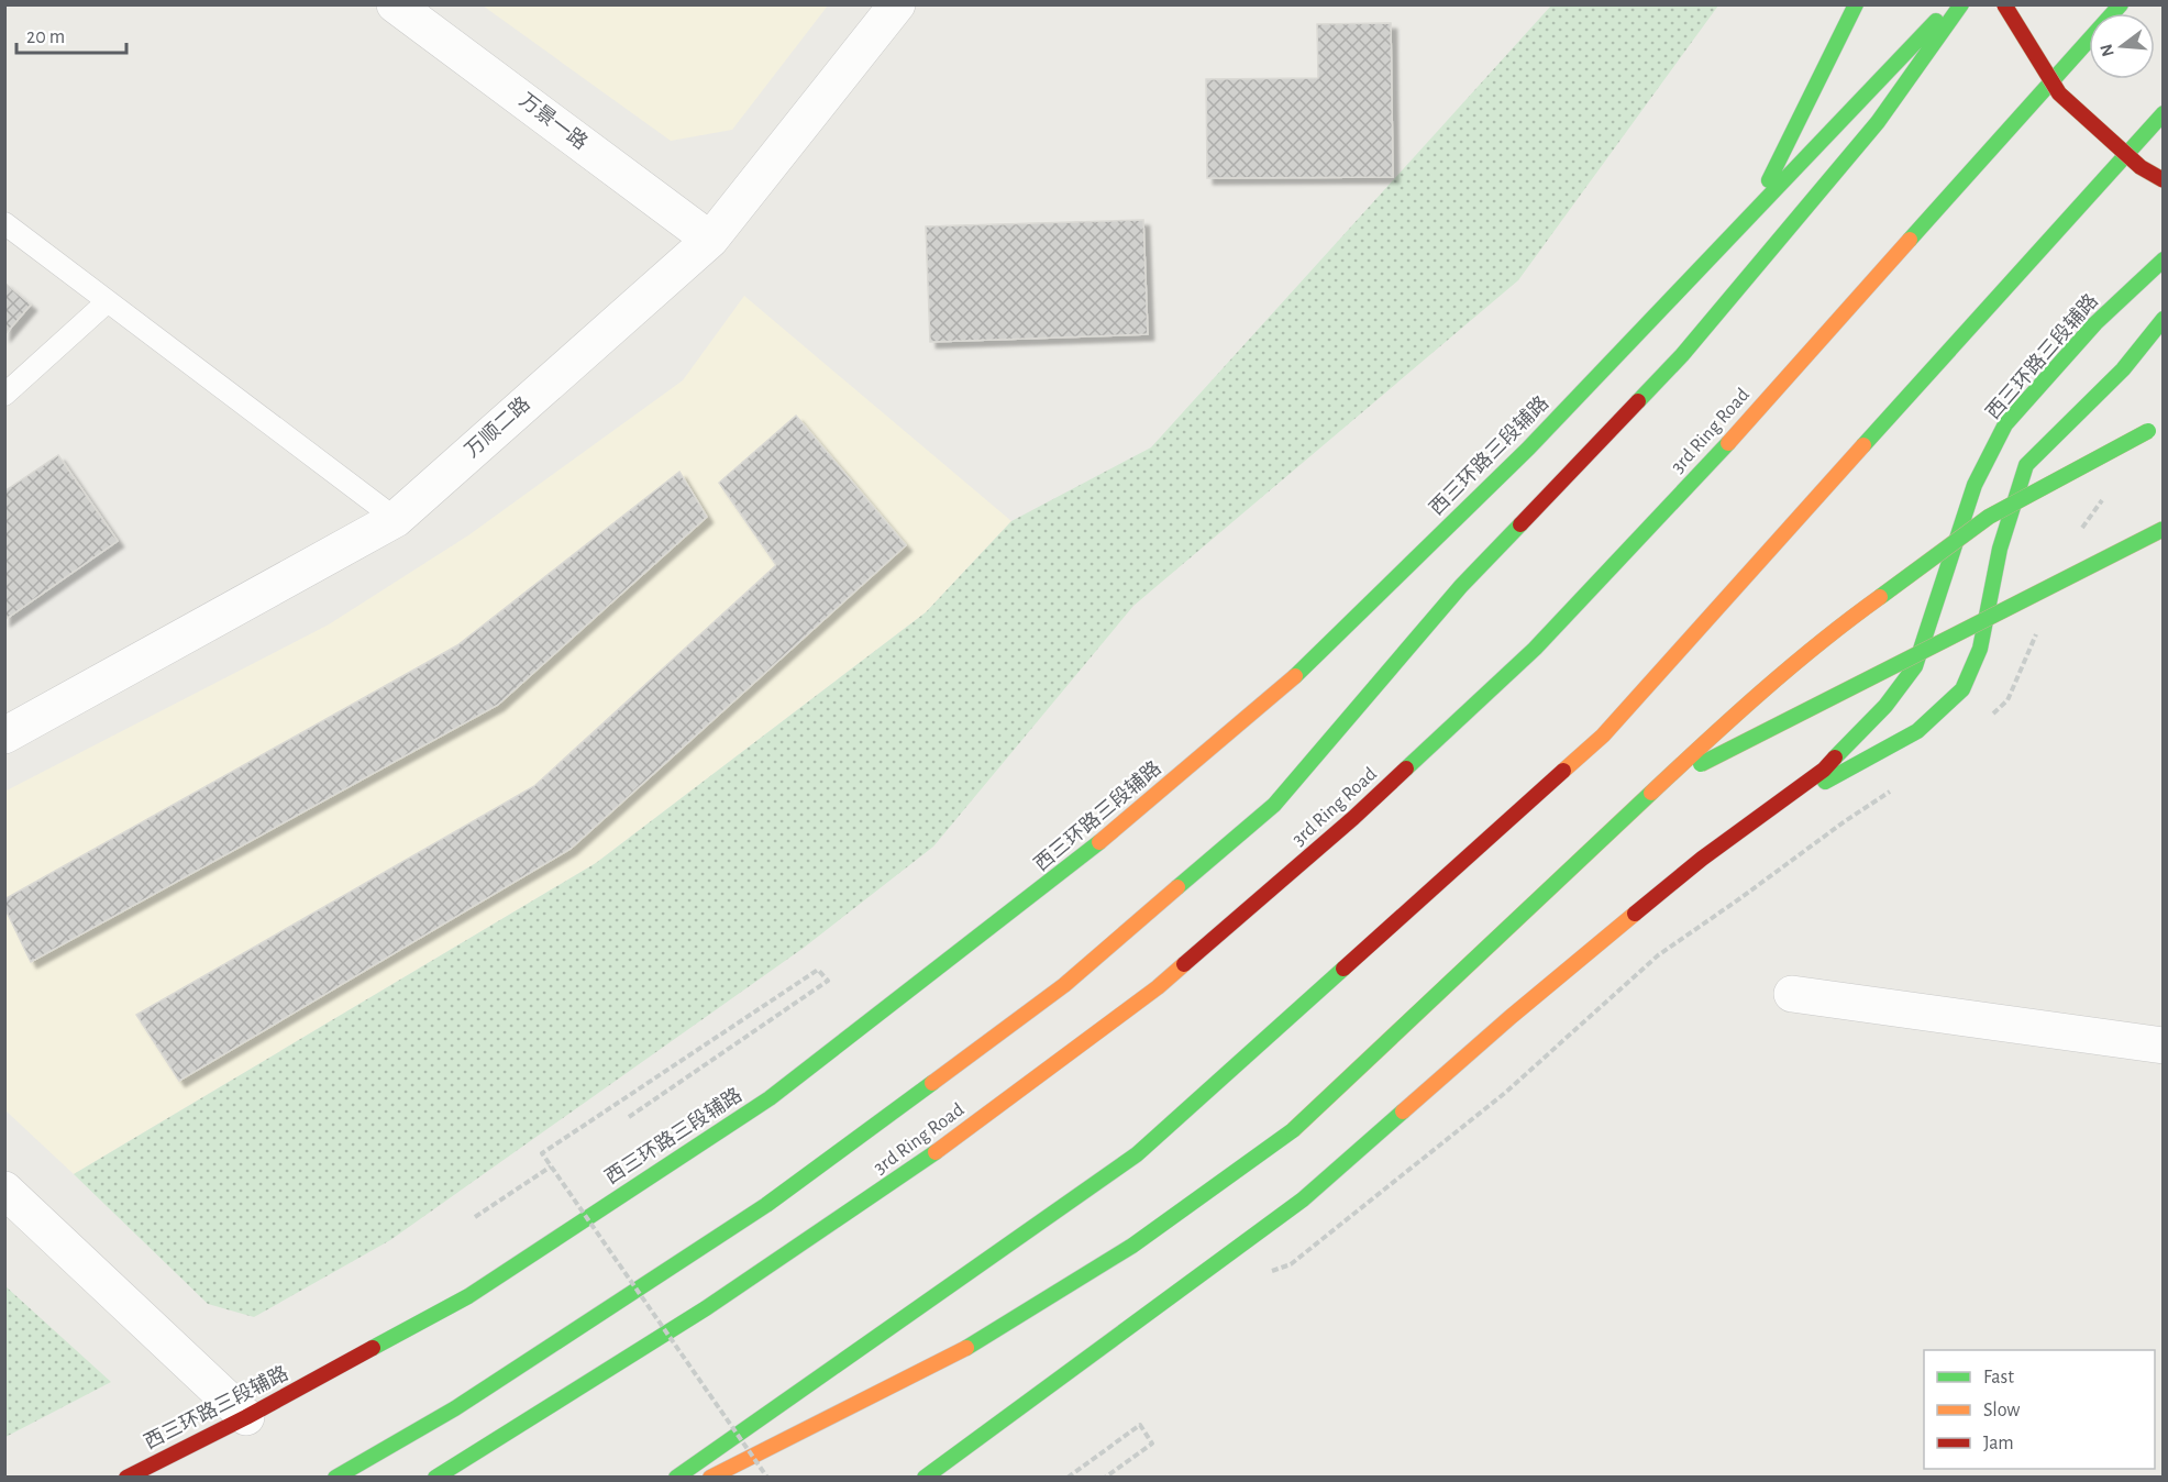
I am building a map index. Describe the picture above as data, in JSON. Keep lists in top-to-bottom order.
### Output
{
  "streets": {
    "main road": ["西三环路三段辅路", "3rd Ring Road"],
    "street": ["万景一路", "万顺二路"]
  },
  "crossings": [
    ["万景一路", "万顺二路"]
  ],
  "legend": ["Fast", "Slow", "Jam"],
  "scale_bar": "20 m",
  "north": "left"
}
